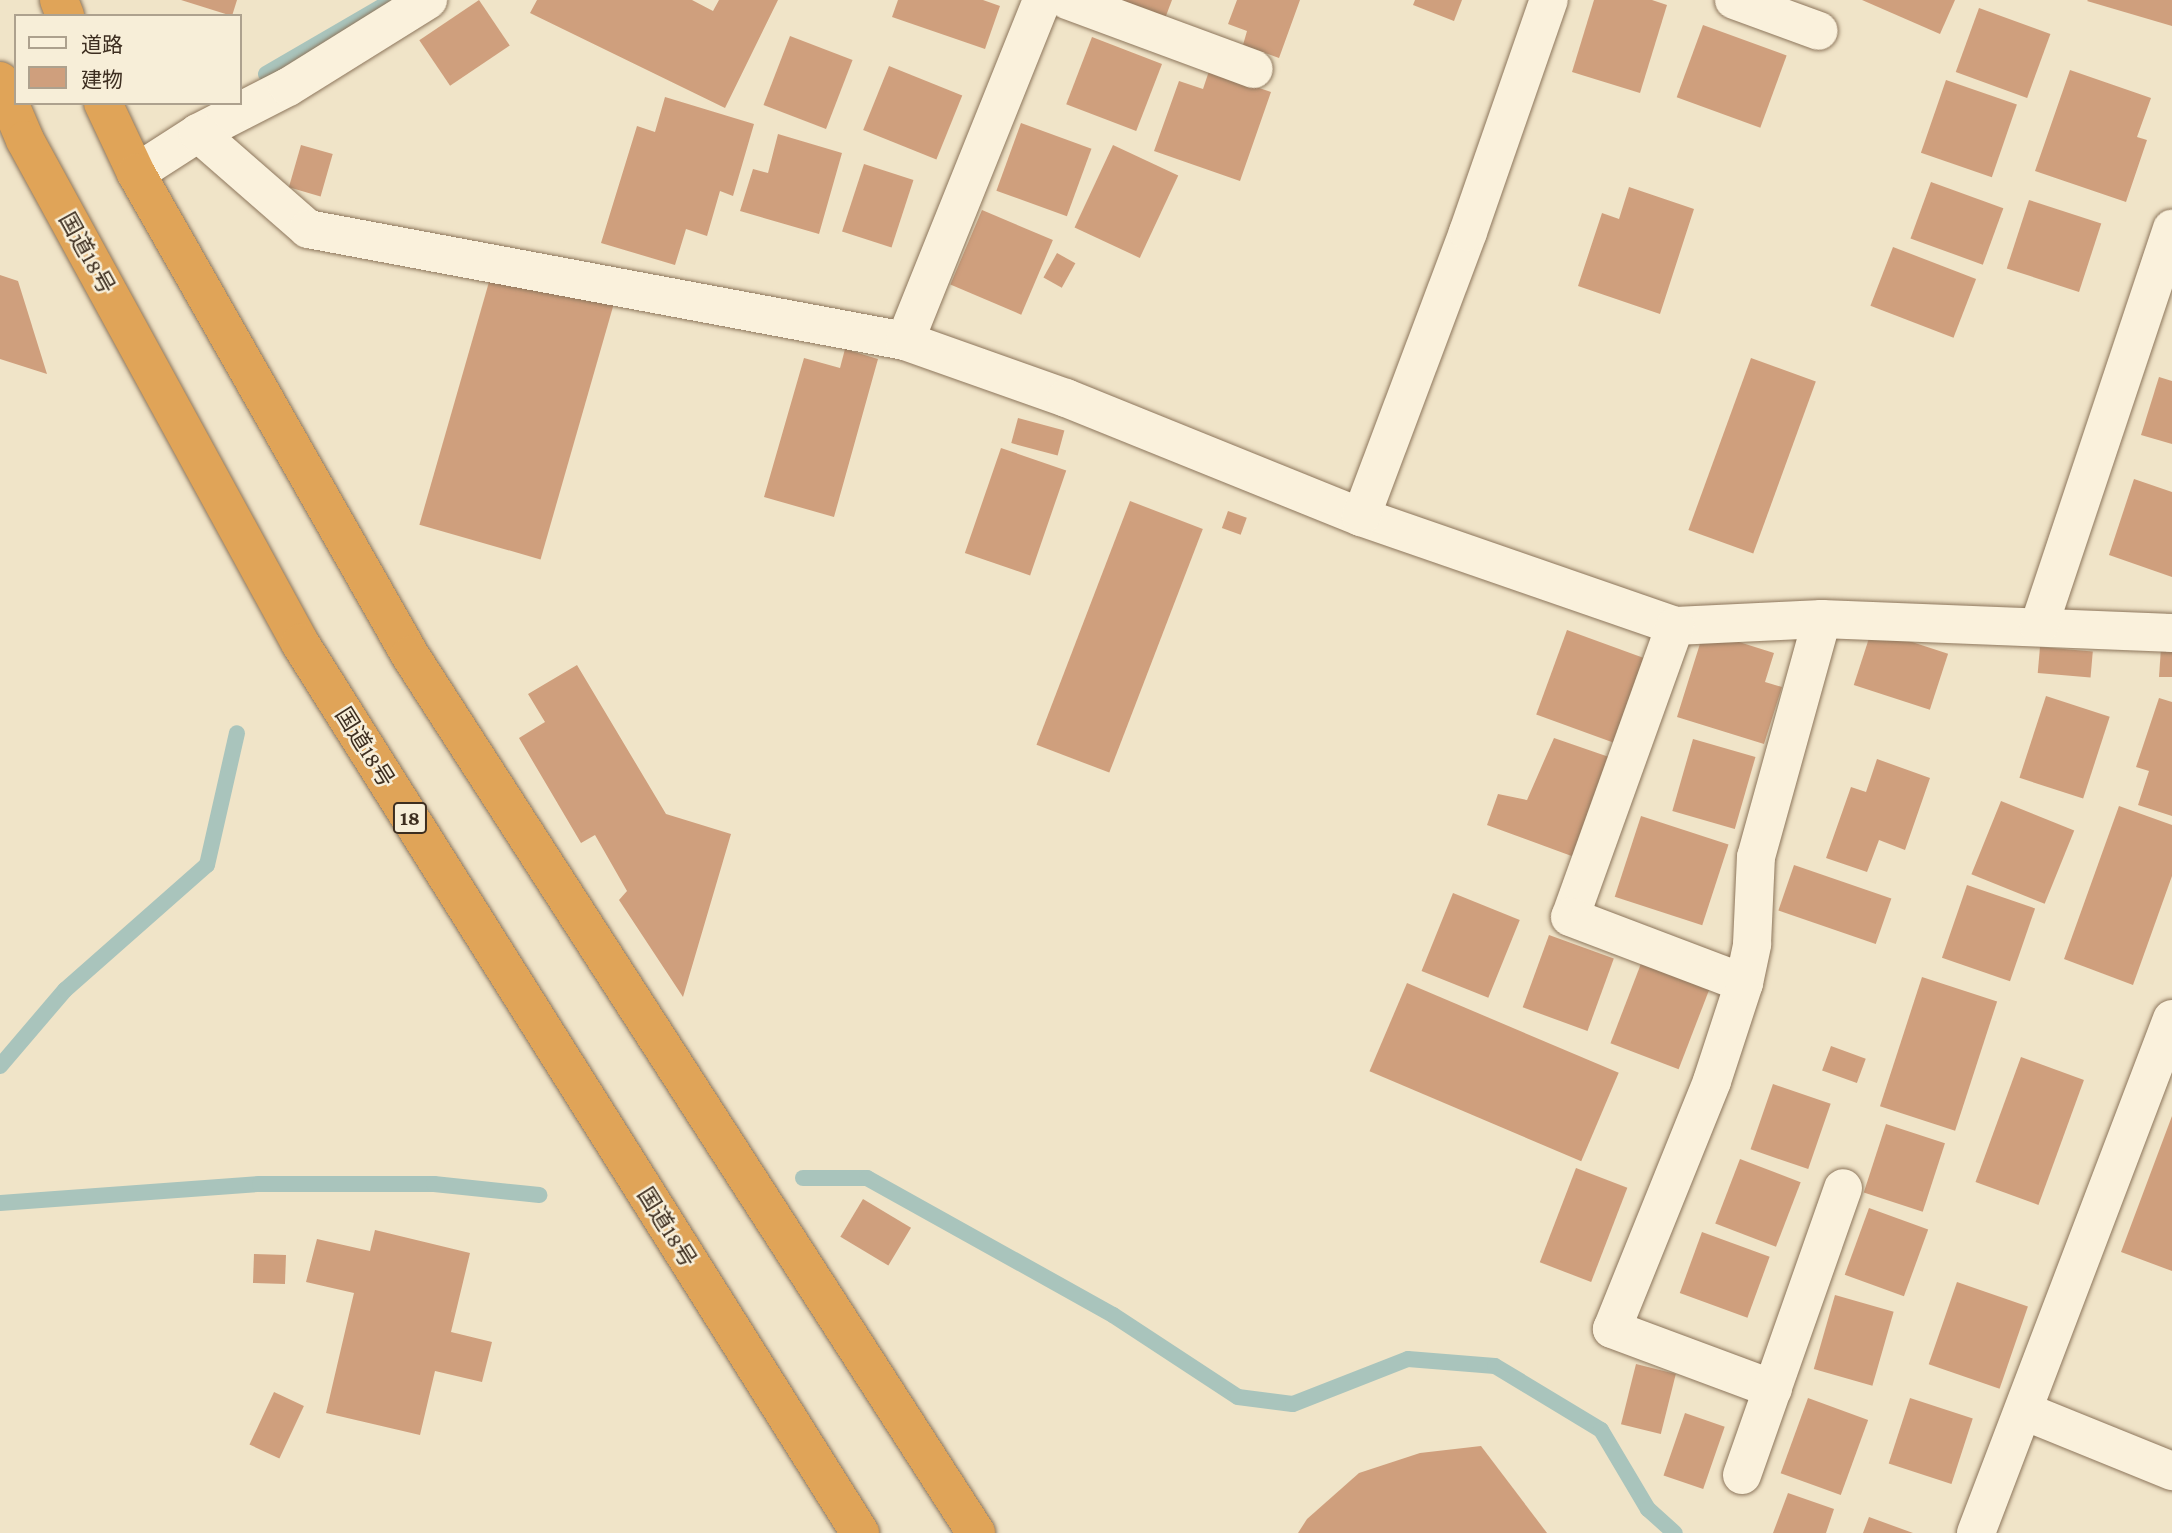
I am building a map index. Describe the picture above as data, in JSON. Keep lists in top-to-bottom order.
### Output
{
  "streets": {
    "highway": ["国道18号", "18"]
  },
  "legend": ["道路", "建物"]
}
